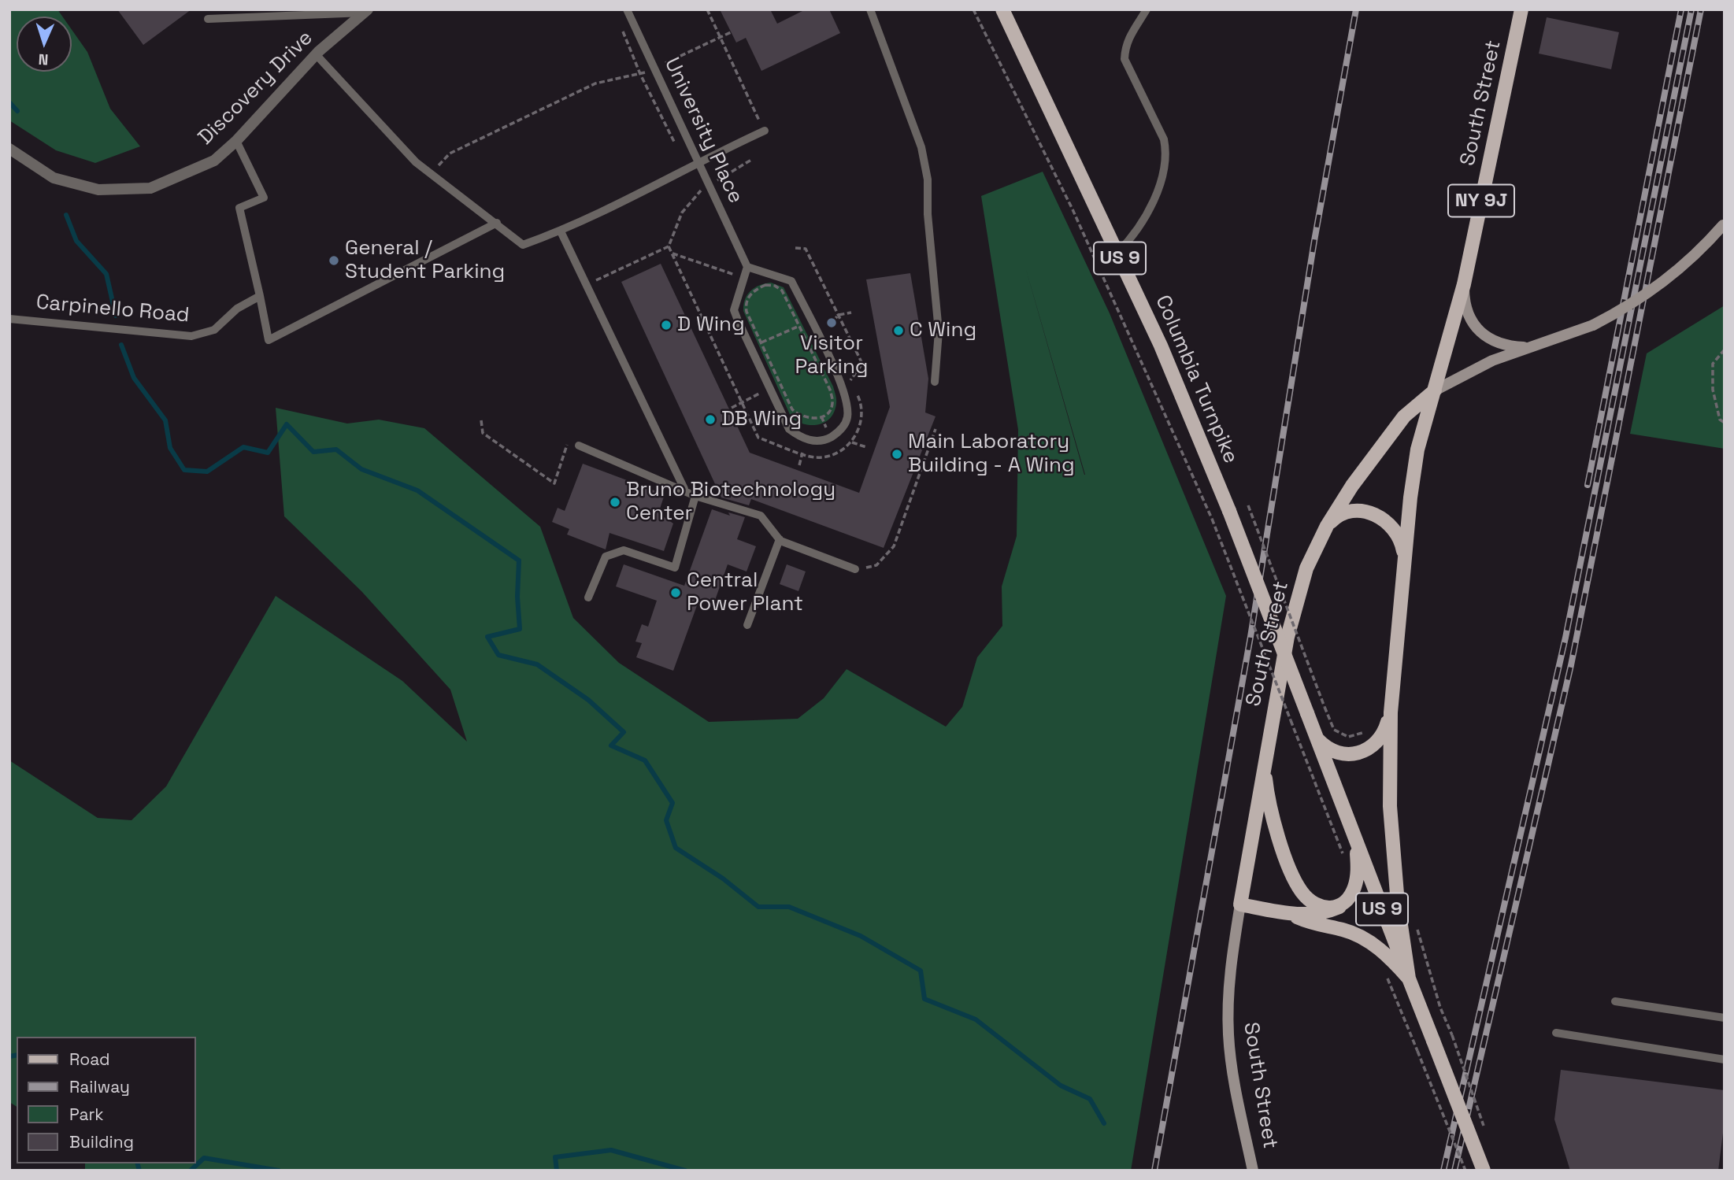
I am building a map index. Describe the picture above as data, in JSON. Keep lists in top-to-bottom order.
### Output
{
  "streets": {
    "main road": [
      "South Street",
      "NY 9J",
      "US 9",
      "Columbia Turnpike"
    ],
    "street": ["Discovery Drive"],
    "lane": ["University Place", "Carpinello Road"]
  },
  "crossings": [
    ["US 9", "Columbia Turnpike"]
  ],
  "places": [
    "General / Student Parking",
    "Visitor Parking",
    "D Wing",
    "C Wing",
    "DB Wing",
    "Main Laboratory Building - A Wing",
    "Bruno Biotechnology Center",
    "Central Power Plant"
  ],
  "legend": [
    "Road",
    "Railway",
    "Park",
    "Building"
  ],
  "north": "bottom"
}
